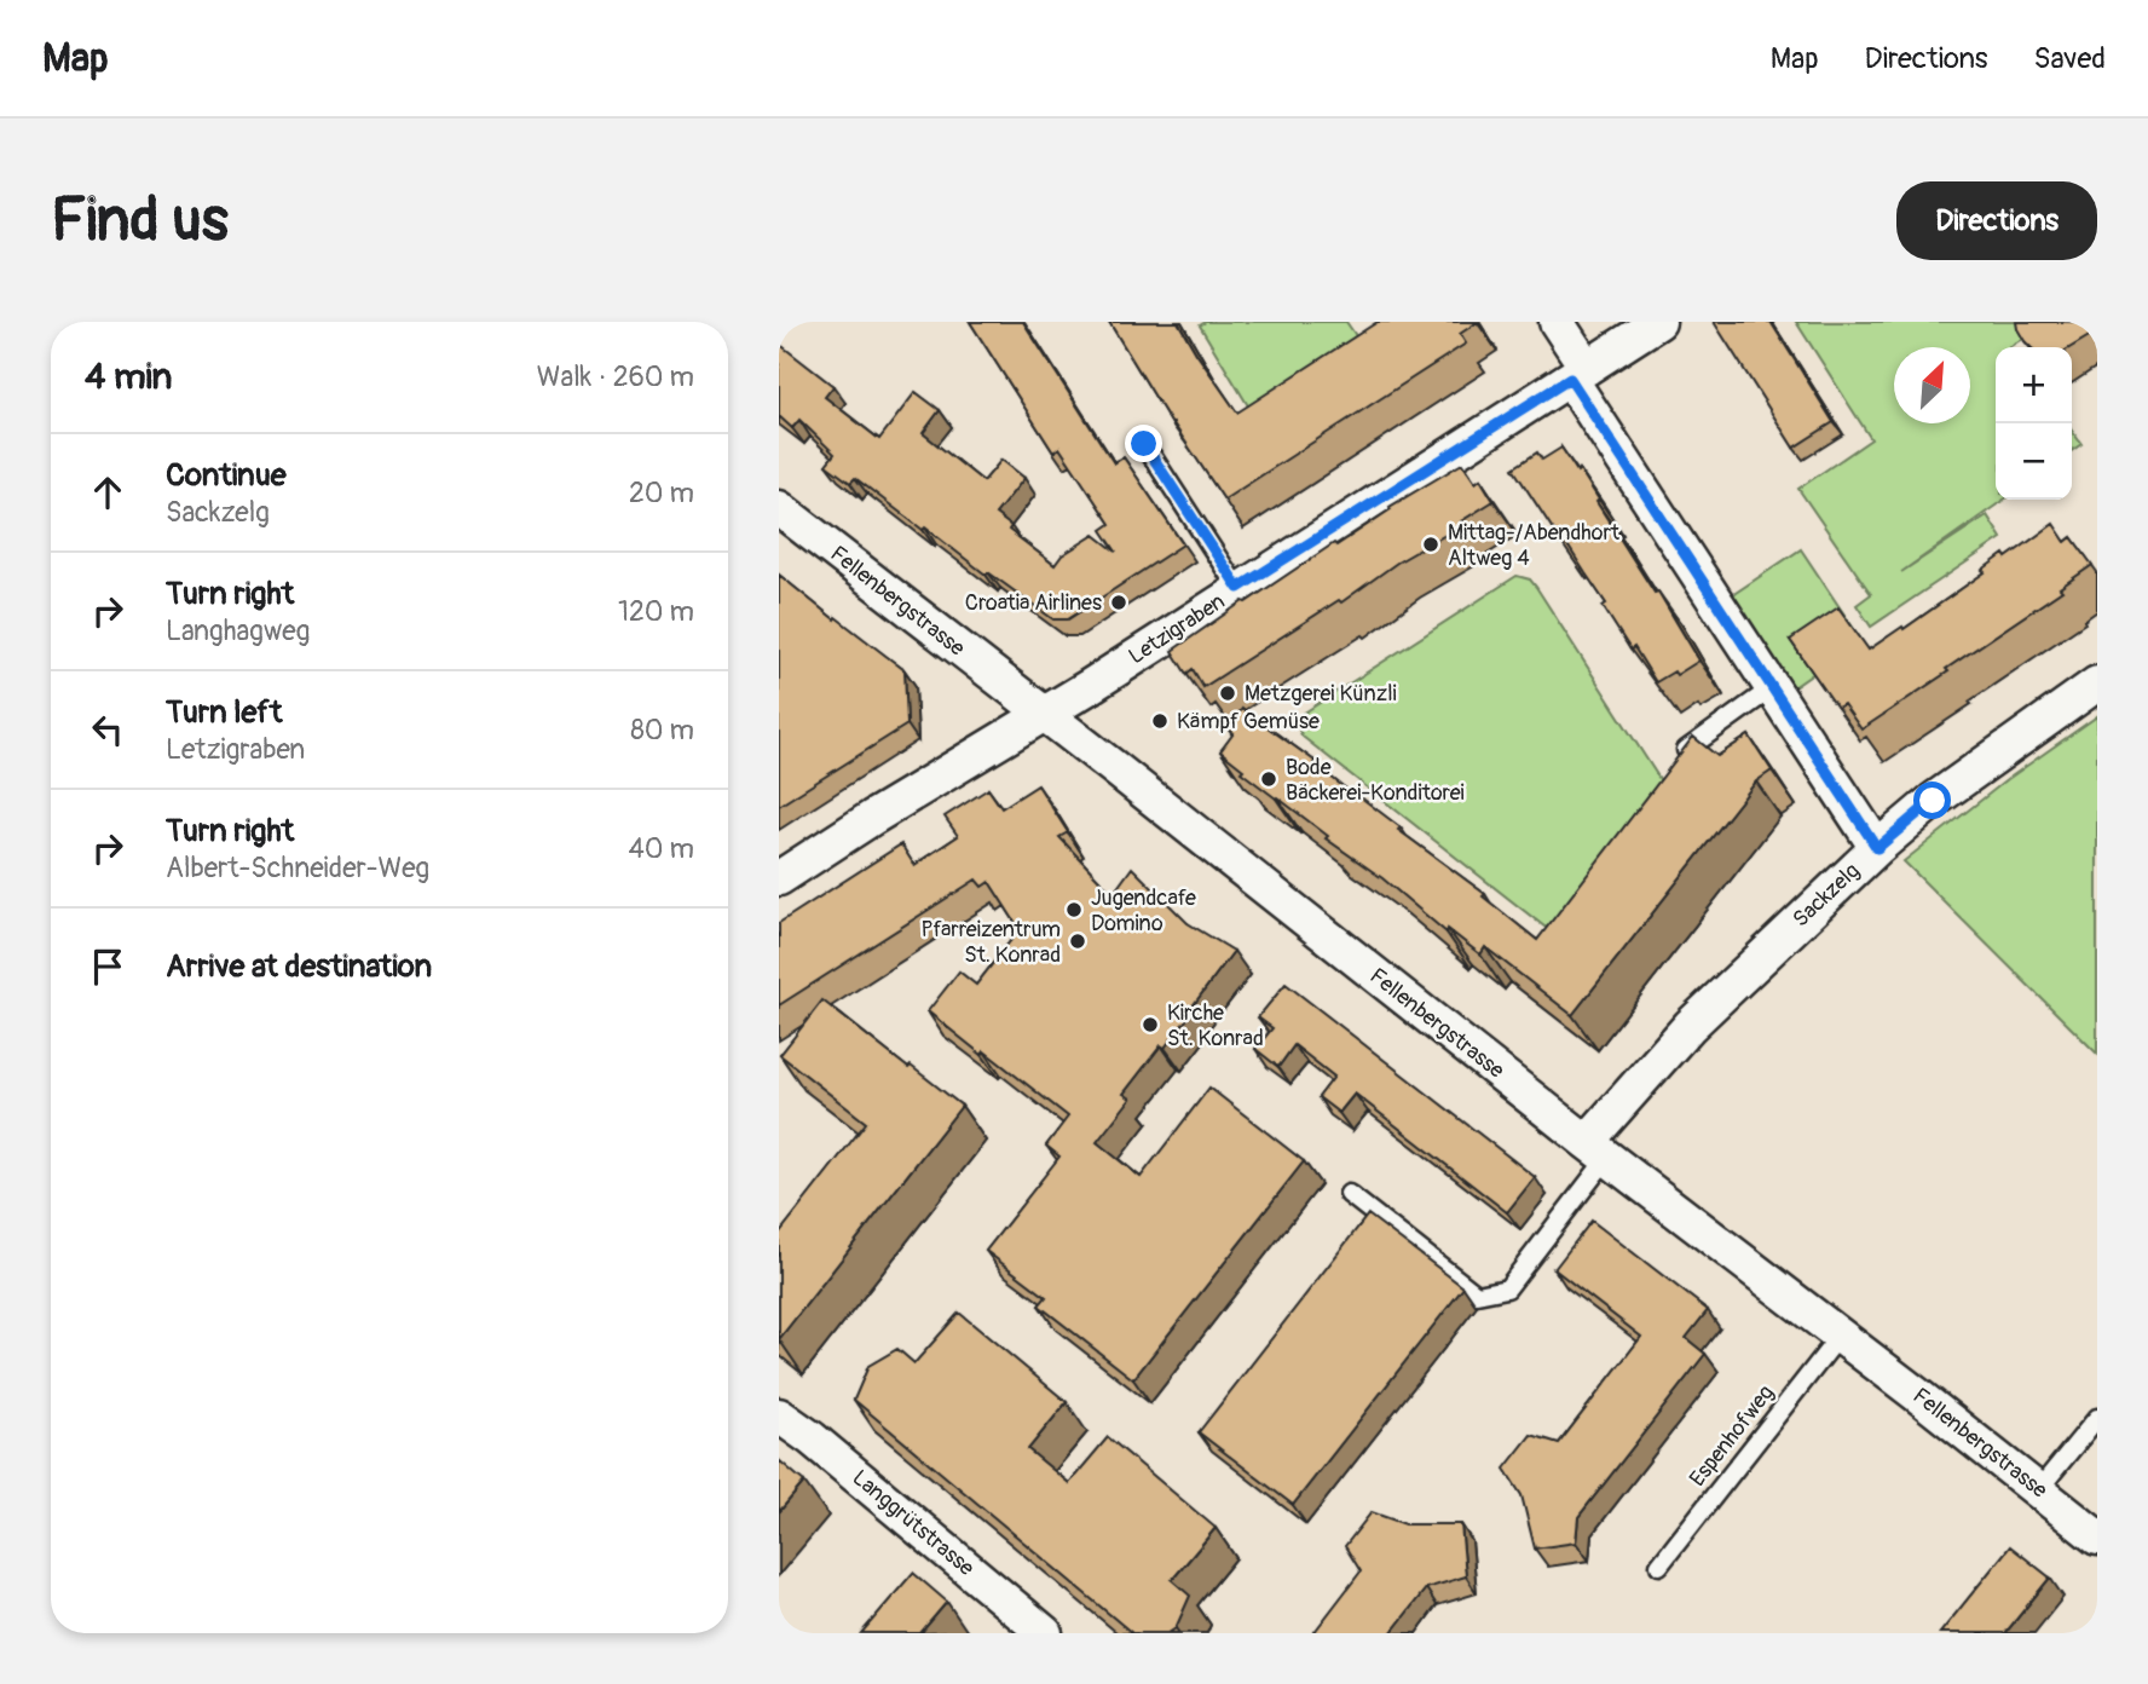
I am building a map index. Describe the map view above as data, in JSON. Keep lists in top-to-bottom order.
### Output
{
  "streets": {
    "street": [
      "Fellenbergstrasse",
      "Letzigraben",
      "Sackzelg",
      "Langgrütstrasse"
    ],
    "lane": ["Espenhofweg"]
  },
  "crossings": [
    ["Fellenbergstrasse", "Letzigraben"],
    ["Fellenbergstrasse", "Sackzelg"],
    ["Fellenbergstrasse", "Espenhofweg"]
  ],
  "places": [
    "Mittag-/Abendhort Altweg 4",
    "Croatia Airlines",
    "Metzgerei Künzli",
    "Kämpf Gemüse",
    "Bode Bäckerei-Konditorei",
    "Jugendcafe Domino",
    "Pfarreizentrum St. Konrad",
    "Kirche St. Konrad"
  ],
  "north": "top right",
  "page": {
    "header": "Map",
    "nav": ["Map", "Directions", "Saved"],
    "buttons": "Directions",
    "title": "Find us",
    "heading": ["4 min", "Walk · 260 m"],
    "map_buttons": ["+", "−"],
    "list": [
      ["Continue", "Sackzelg", "20 m"],
      ["Turn right", "Langhagweg", "120 m"],
      ["Turn left", "Letzigraben", "80 m"],
      ["Turn right", "Albert-Schneider-Weg", "40 m"],
      "Arrive at destination"
    ]
  }
}
